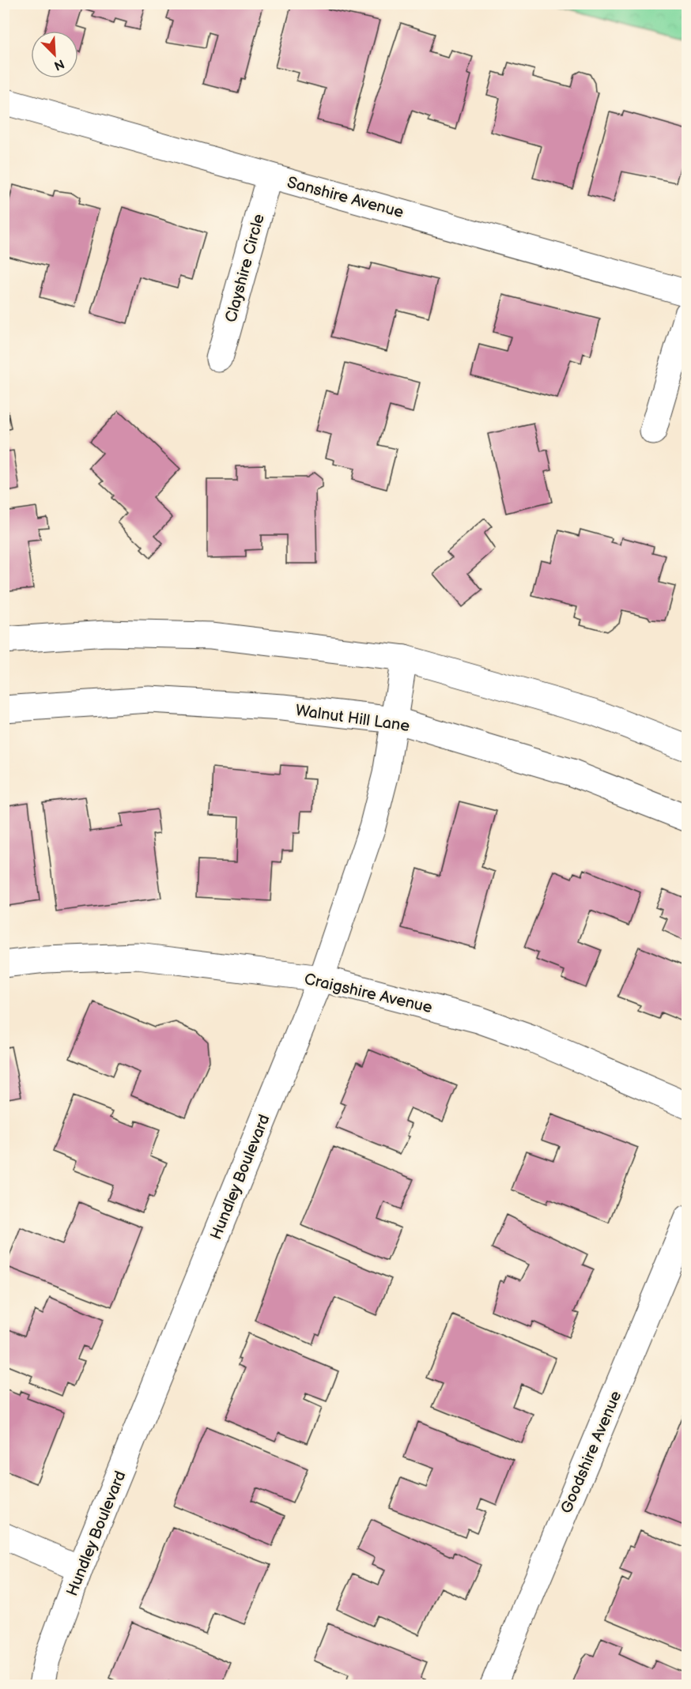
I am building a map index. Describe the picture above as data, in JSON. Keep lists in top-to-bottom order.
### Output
{
  "streets": {
    "street": [
      "Sanshire Avenue",
      "Clayshire Circle",
      "Walnut Hill Lane",
      "Craigshire Avenue",
      "Hundley Boulevard",
      "Goodshire Avenue"
    ]
  },
  "crossings": [
    ["Sanshire Avenue", "Clayshire Circle"],
    ["Walnut Hill Lane", "Hundley Boulevard"],
    ["Craigshire Avenue", "Hundley Boulevard"]
  ],
  "north": "bottom right"
}
